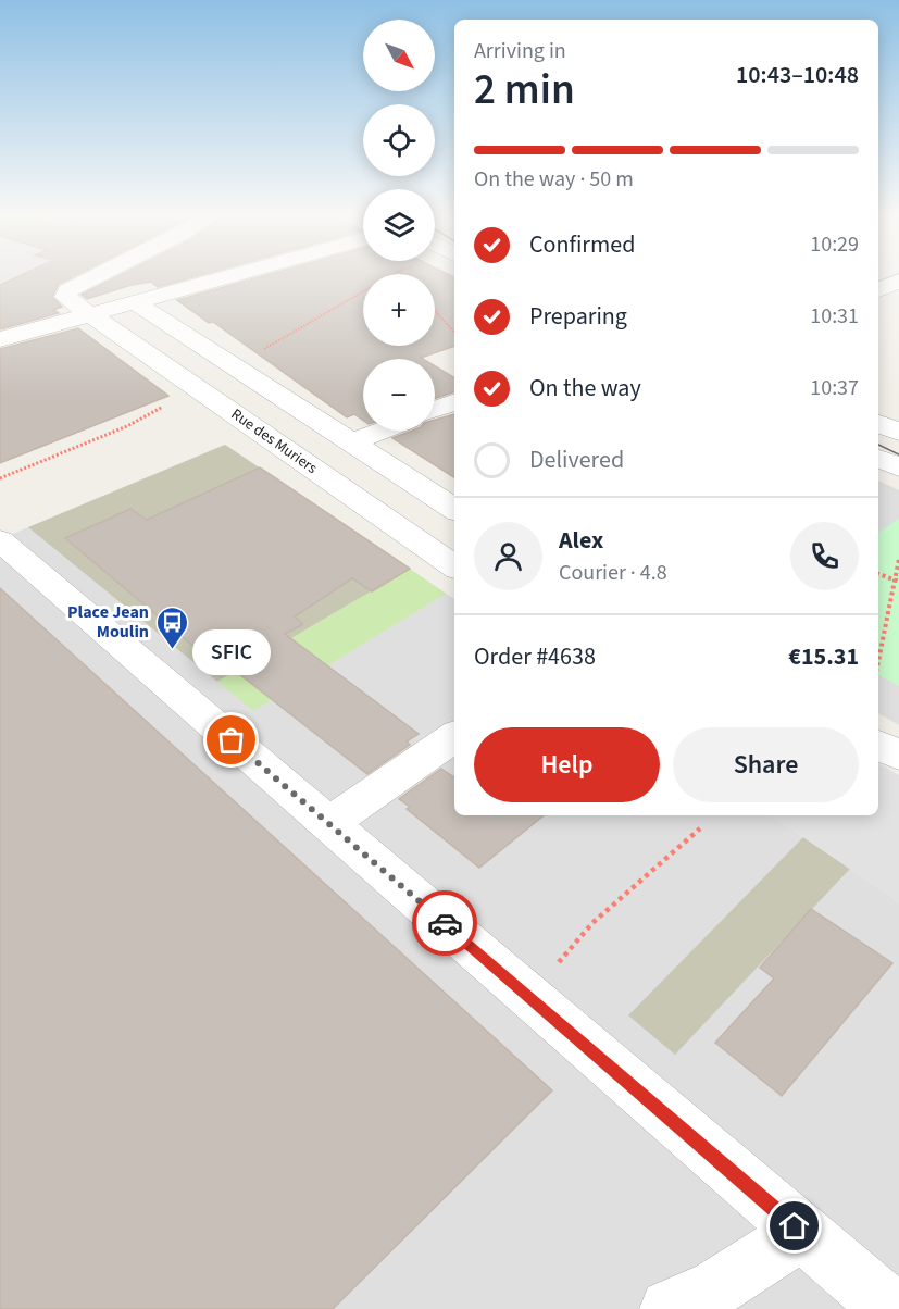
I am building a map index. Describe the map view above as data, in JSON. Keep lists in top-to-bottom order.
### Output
{
  "streets": {
    "street": ["Rue des Muriers"]
  },
  "places": {
    "bus stop": ["Place Jean Moulin"],
    "other": ["SFIC"]
  },
  "north": "bottom right",
  "page": {
    "map_buttons": ["+", "−"],
    "heading": ["2 min", "Arriving in", "10:43–10:48"],
    "panel": [
      "Alex",
      "Courier · 4.8",
      "Order #4638",
      "€15.31"
    ],
    "bar": "On the way · 50 m",
    "list": [
      ["Confirmed", "10:29"],
      ["Preparing", "10:31"],
      ["On the way", "10:37"],
      "Delivered"
    ],
    "bubble": "SFIC",
    "buttons": ["Help", "Share"]
  }
}
